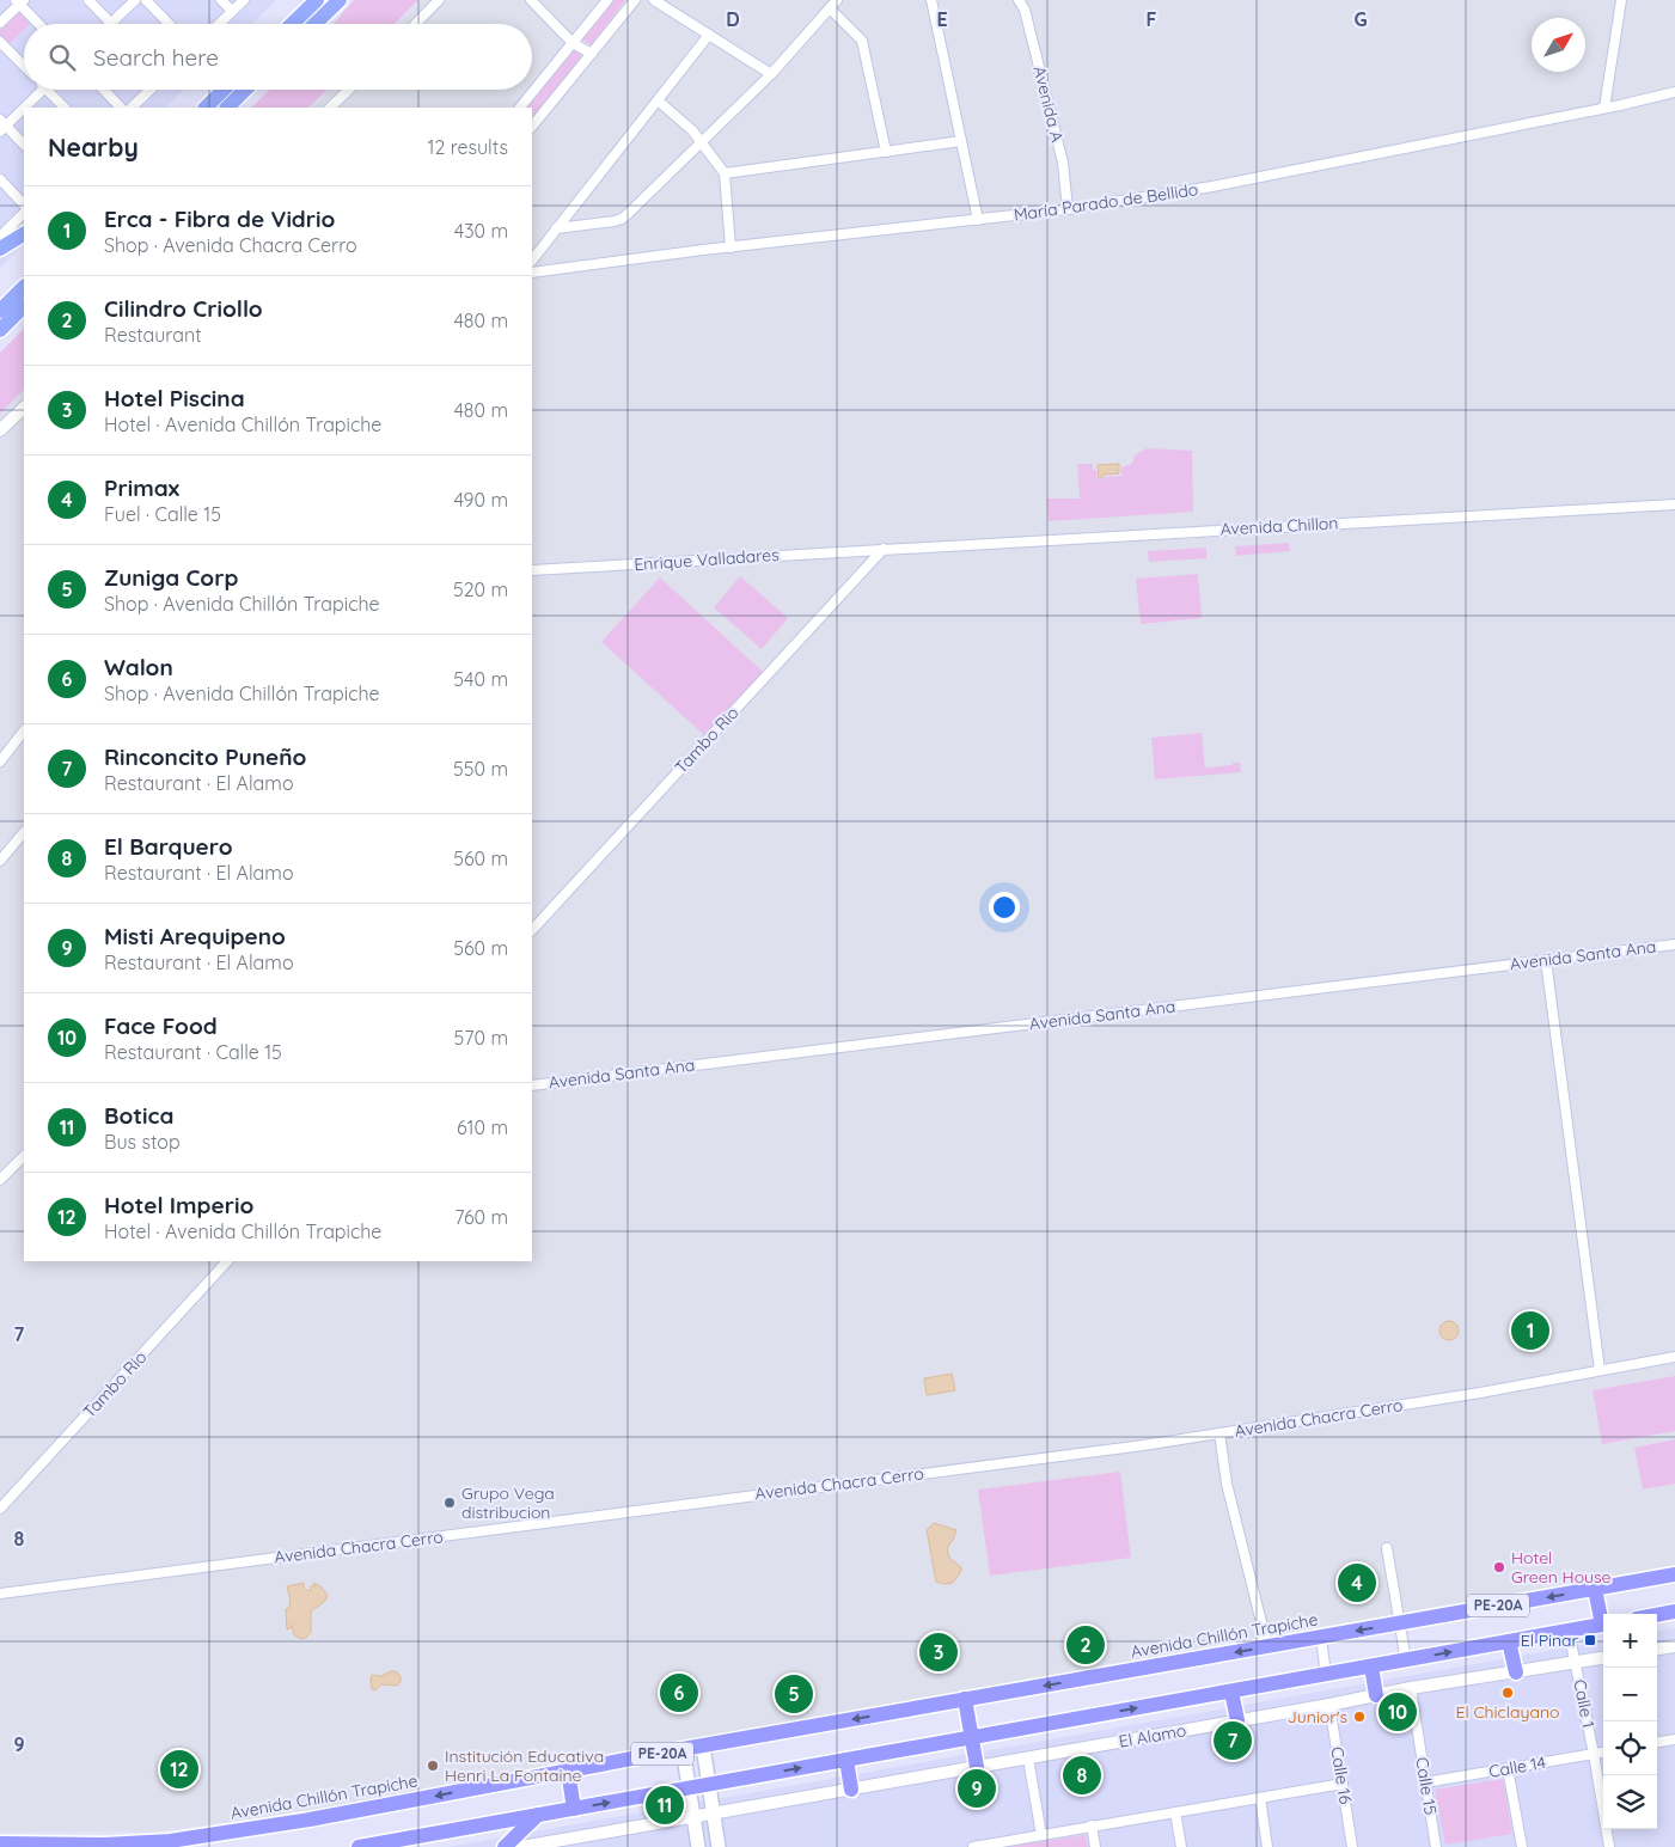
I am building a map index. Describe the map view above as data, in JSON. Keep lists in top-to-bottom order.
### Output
{
  "streets": {
    "main road": ["PE-20A", "Avenida Chillón Trapiche"],
    "street": [
      "Avenida A",
      "María Parado de Bellido",
      "Avenida Chillon",
      "Enrique Valladares",
      "Tambo Rio",
      "Avenida Santa Ana",
      "Avenida Chacra Cerro",
      "Calle 1",
      "El Alamo",
      "Calle 14",
      "Calle 16",
      "Calle 15"
    ]
  },
  "crossings": [
    ["Avenida A", "María Parado de Bellido"],
    ["Avenida Chillon", "Enrique Valladares"],
    ["Avenida Chillon", "Tambo Rio"],
    ["Enrique Valladares", "Tambo Rio"],
    ["PE-20A", "Calle 1"],
    ["Calle 1", "El Alamo"],
    ["Calle 1", "Calle 14"],
    ["El Alamo", "Calle 16"],
    ["El Alamo", "Calle 15"],
    ["Calle 14", "Calle 15"]
  ],
  "places": {
    "other": [
      "Grupo Vega distribucion",
      "Hotel Green House",
      "El Chiclayano",
      "Junior's",
      "Institución Educativa Henri La Fontaine"
    ],
    "transit": ["El Pinar"]
  },
  "north": "top right",
  "page": {
    "search": "Search here",
    "heading": ["Nearby", "12 results"],
    "list": [
      {
        "mark": "1",
        "name": "Erca - Fibra de Vidrio",
        "note": "Shop · Avenida Chacra Cerro",
        "value": "430 m"
      },
      {
        "mark": "2",
        "name": "Cilindro Criollo",
        "note": "Restaurant",
        "value": "480 m"
      },
      {
        "mark": "3",
        "name": "Hotel Piscina",
        "note": "Hotel · Avenida Chillón Trapiche",
        "value": "480 m"
      },
      {
        "mark": "4",
        "name": "Primax",
        "note": "Fuel · Calle 15",
        "value": "490 m"
      },
      {
        "mark": "5",
        "name": "Zuniga Corp",
        "note": "Shop · Avenida Chillón Trapiche",
        "value": "520 m"
      },
      {
        "mark": "6",
        "name": "Walon",
        "note": "Shop · Avenida Chillón Trapiche",
        "value": "540 m"
      },
      {
        "mark": "7",
        "name": "Rinconcito Puneño",
        "note": "Restaurant · El Alamo",
        "value": "550 m"
      },
      {
        "mark": "8",
        "name": "El Barquero",
        "note": "Restaurant · El Alamo",
        "value": "560 m"
      },
      {
        "mark": "9",
        "name": "Misti Arequipeno",
        "note": "Restaurant · El Alamo",
        "value": "560 m"
      },
      {
        "mark": "10",
        "name": "Face Food",
        "note": "Restaurant · Calle 15",
        "value": "570 m"
      },
      {
        "mark": "11",
        "name": "Botica",
        "note": "Bus stop",
        "value": "610 m"
      },
      {
        "mark": "12",
        "name": "Hotel Imperio",
        "note": "Hotel · Avenida Chillón Trapiche",
        "value": "760 m"
      }
    ],
    "pins": [
      "1",
      "4",
      "2",
      "3",
      "6",
      "5",
      "10",
      "7",
      "12",
      "8",
      "9",
      "11"
    ],
    "map_buttons": ["+", "−"]
  },
  "grid": {
    "columns": [
      "D",
      "E",
      "F",
      "G"
    ],
    "rows": ["7", "8", "9"]
  }
}
